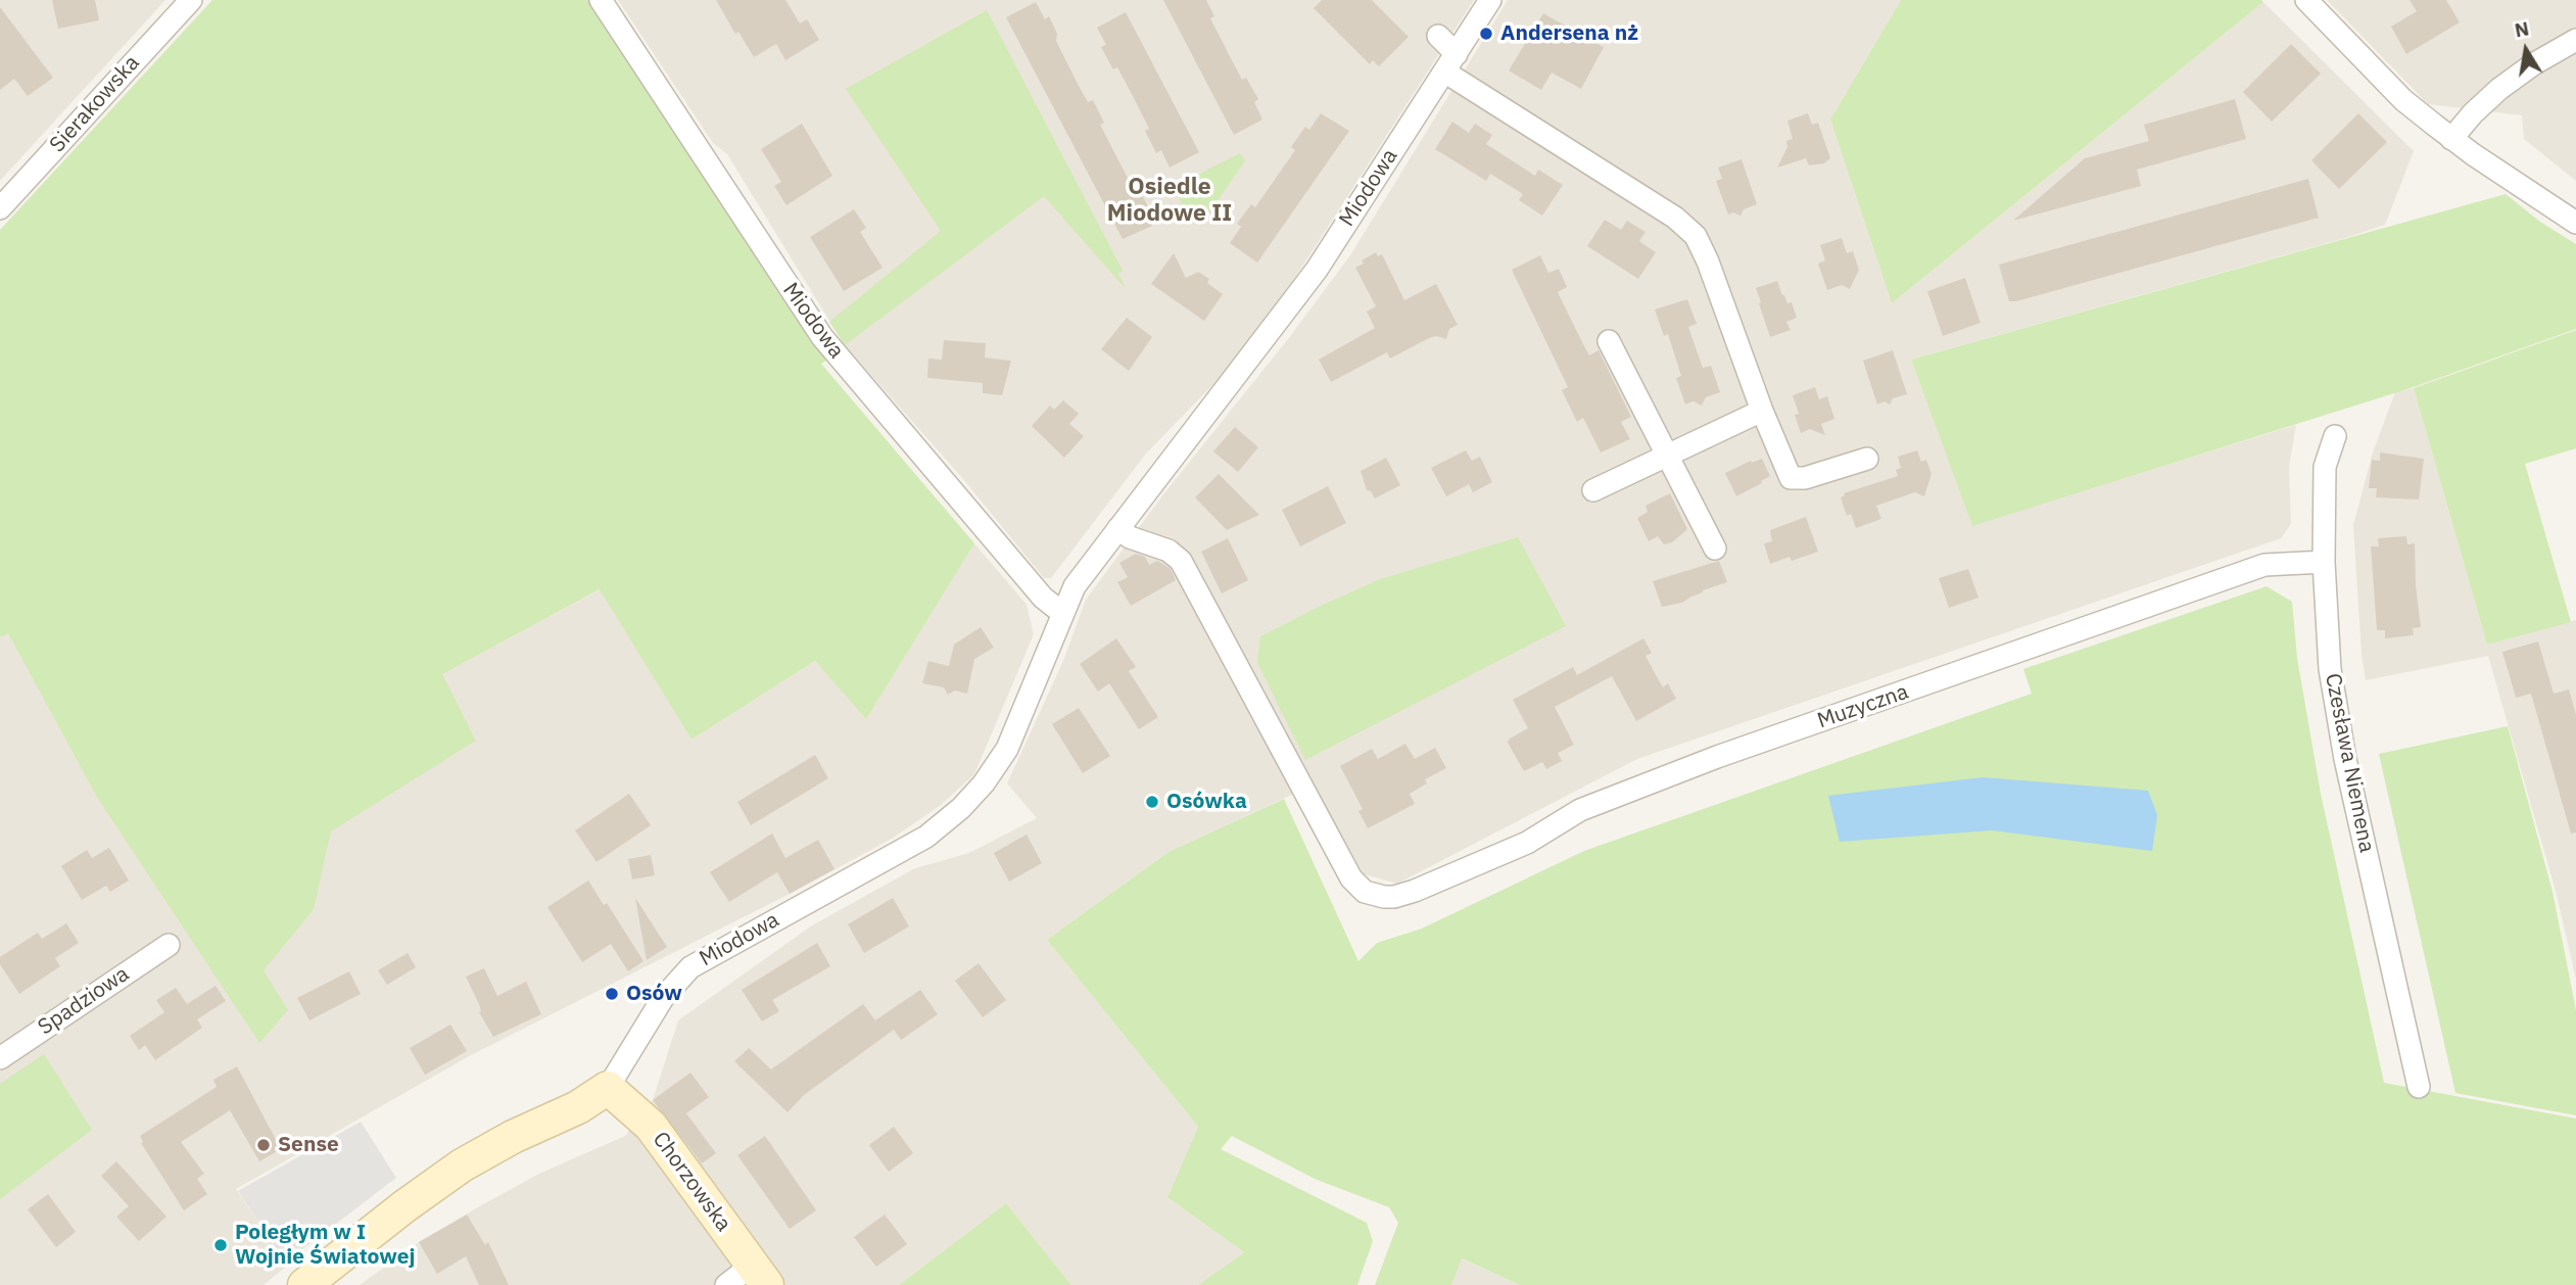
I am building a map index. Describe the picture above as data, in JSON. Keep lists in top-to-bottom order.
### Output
{
  "streets": {
    "street": [
      "Sierakowska",
      "Miodowa",
      "Muzyczna",
      "Czesława Niemena",
      "Spadziowa",
      "Chorzowska"
    ]
  },
  "crossings": [
    ["Miodowa", "Muzyczna"],
    ["Miodowa", "Chorzowska"],
    ["Muzyczna", "Czesława Niemena"]
  ],
  "districts": ["Osiedle Miodowe II"],
  "places": [
    "Andersena nż",
    "Osówka",
    "Osów",
    "Sense",
    "Poległym w I Wojnie Światowej"
  ],
  "north": "top"
}
